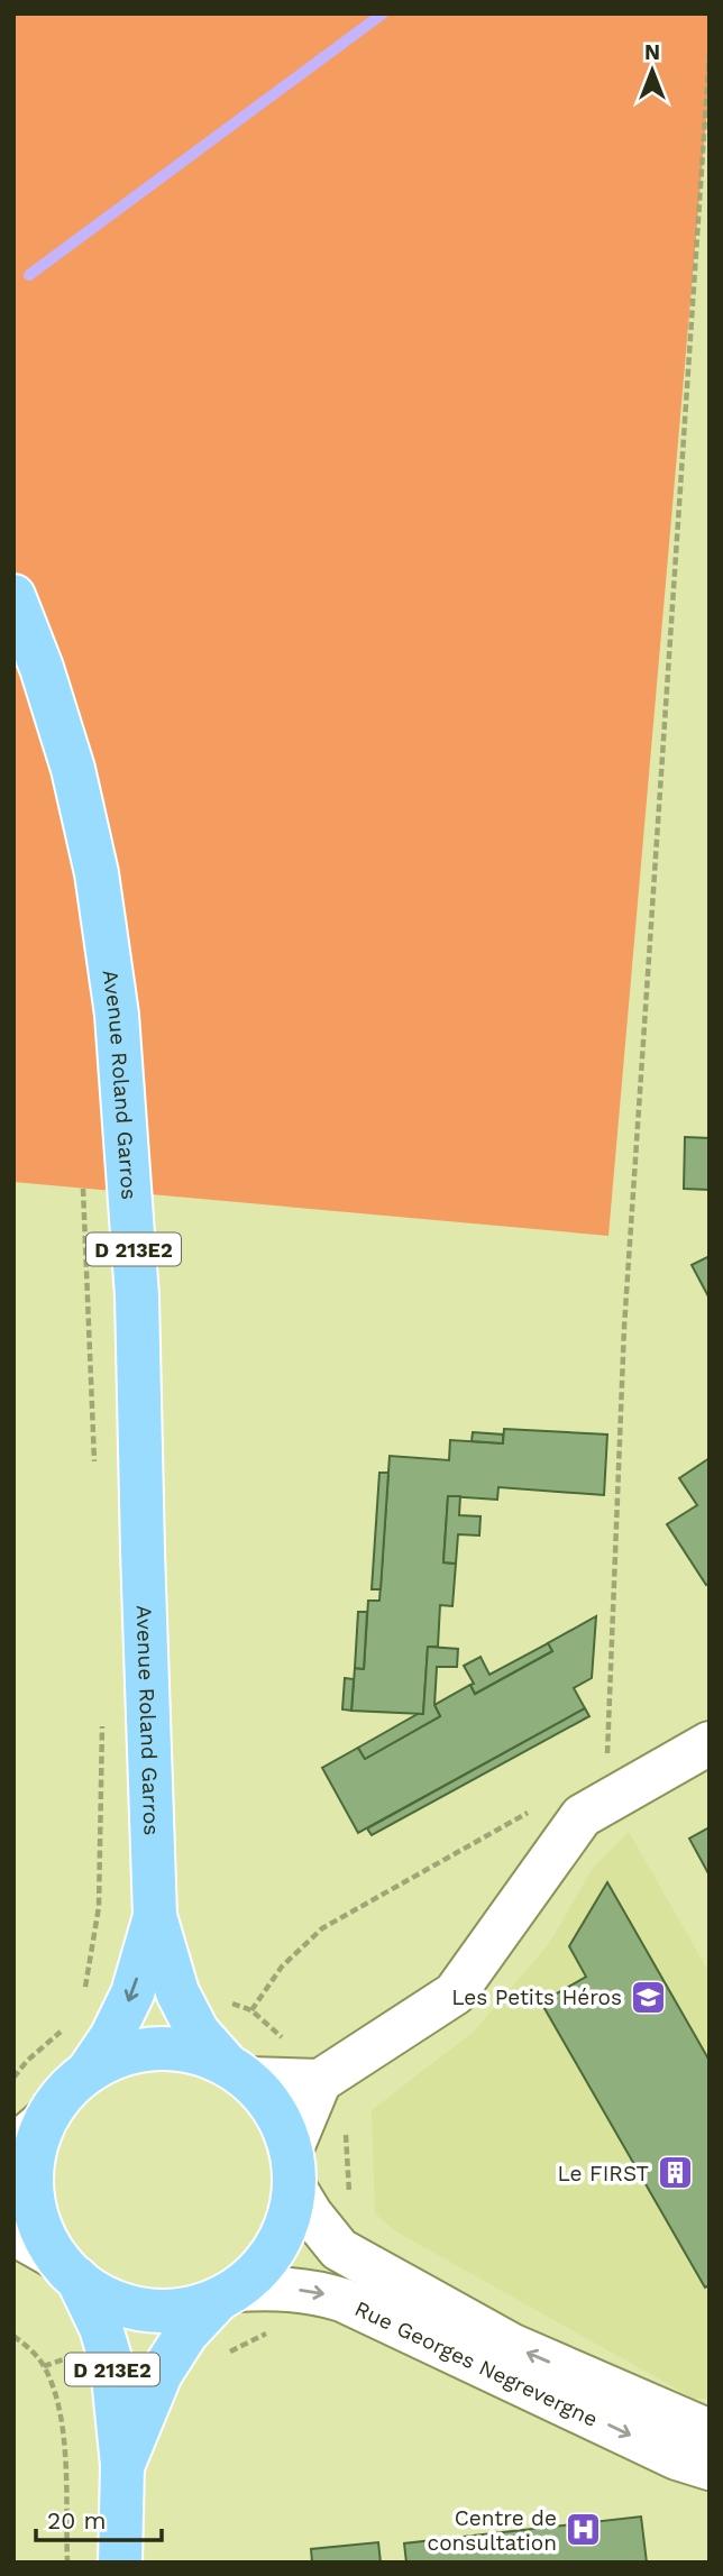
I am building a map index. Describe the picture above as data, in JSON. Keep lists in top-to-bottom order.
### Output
{
  "streets": {
    "main road": ["Avenue Roland Garros", "D 213E2"],
    "street": ["Rue Georges Negrevergne"]
  },
  "crossings": [
    ["Avenue Roland Garros", "D 213E2"],
    ["Avenue Roland Garros", "Rue Georges Negrevergne"],
    ["D 213E2", "Rue Georges Negrevergne"]
  ],
  "places": {
    "school or university": ["Les Petits Héros"],
    "building": ["Le FIRST"],
    "hospital": ["Centre de consultation"]
  },
  "scale_bar": "20 m",
  "north": "top"
}
